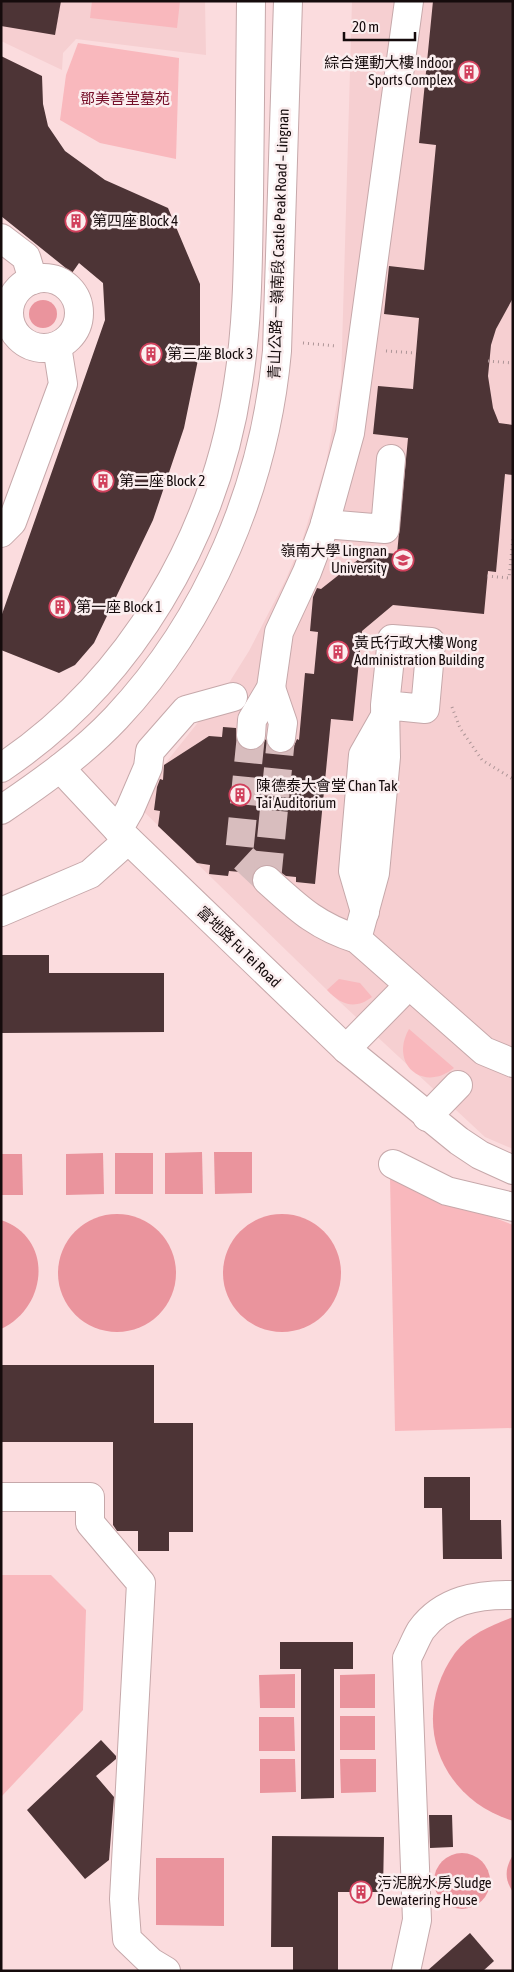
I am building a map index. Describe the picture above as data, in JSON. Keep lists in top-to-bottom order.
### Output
{
  "streets": {
    "main road": ["青山公路－嶺南段 Castle Peak Road – Lingnan", "富地路 Fu Tei Road"]
  },
  "crossings": [
    ["青山公路－嶺南段 Castle Peak Road – Lingnan", "富地路 Fu Tei Road"]
  ],
  "parks": ["鄧美善堂墓苑"],
  "places": {
    "building": [
      "綜合運動大樓 Indoor Sports Complex",
      "第四座 Block 4",
      "第三座 Block 3",
      "第二座 Block 2",
      "第一座 Block 1",
      "黃氏行政大樓 Wong Administration Building",
      "陳德泰大會堂 Chan Tak Tai Auditorium",
      "污泥脫水房 Sludge Dewatering House"
    ],
    "school or university": ["嶺南大學 Lingnan University"]
  },
  "scale_bar": "20 m"
}
